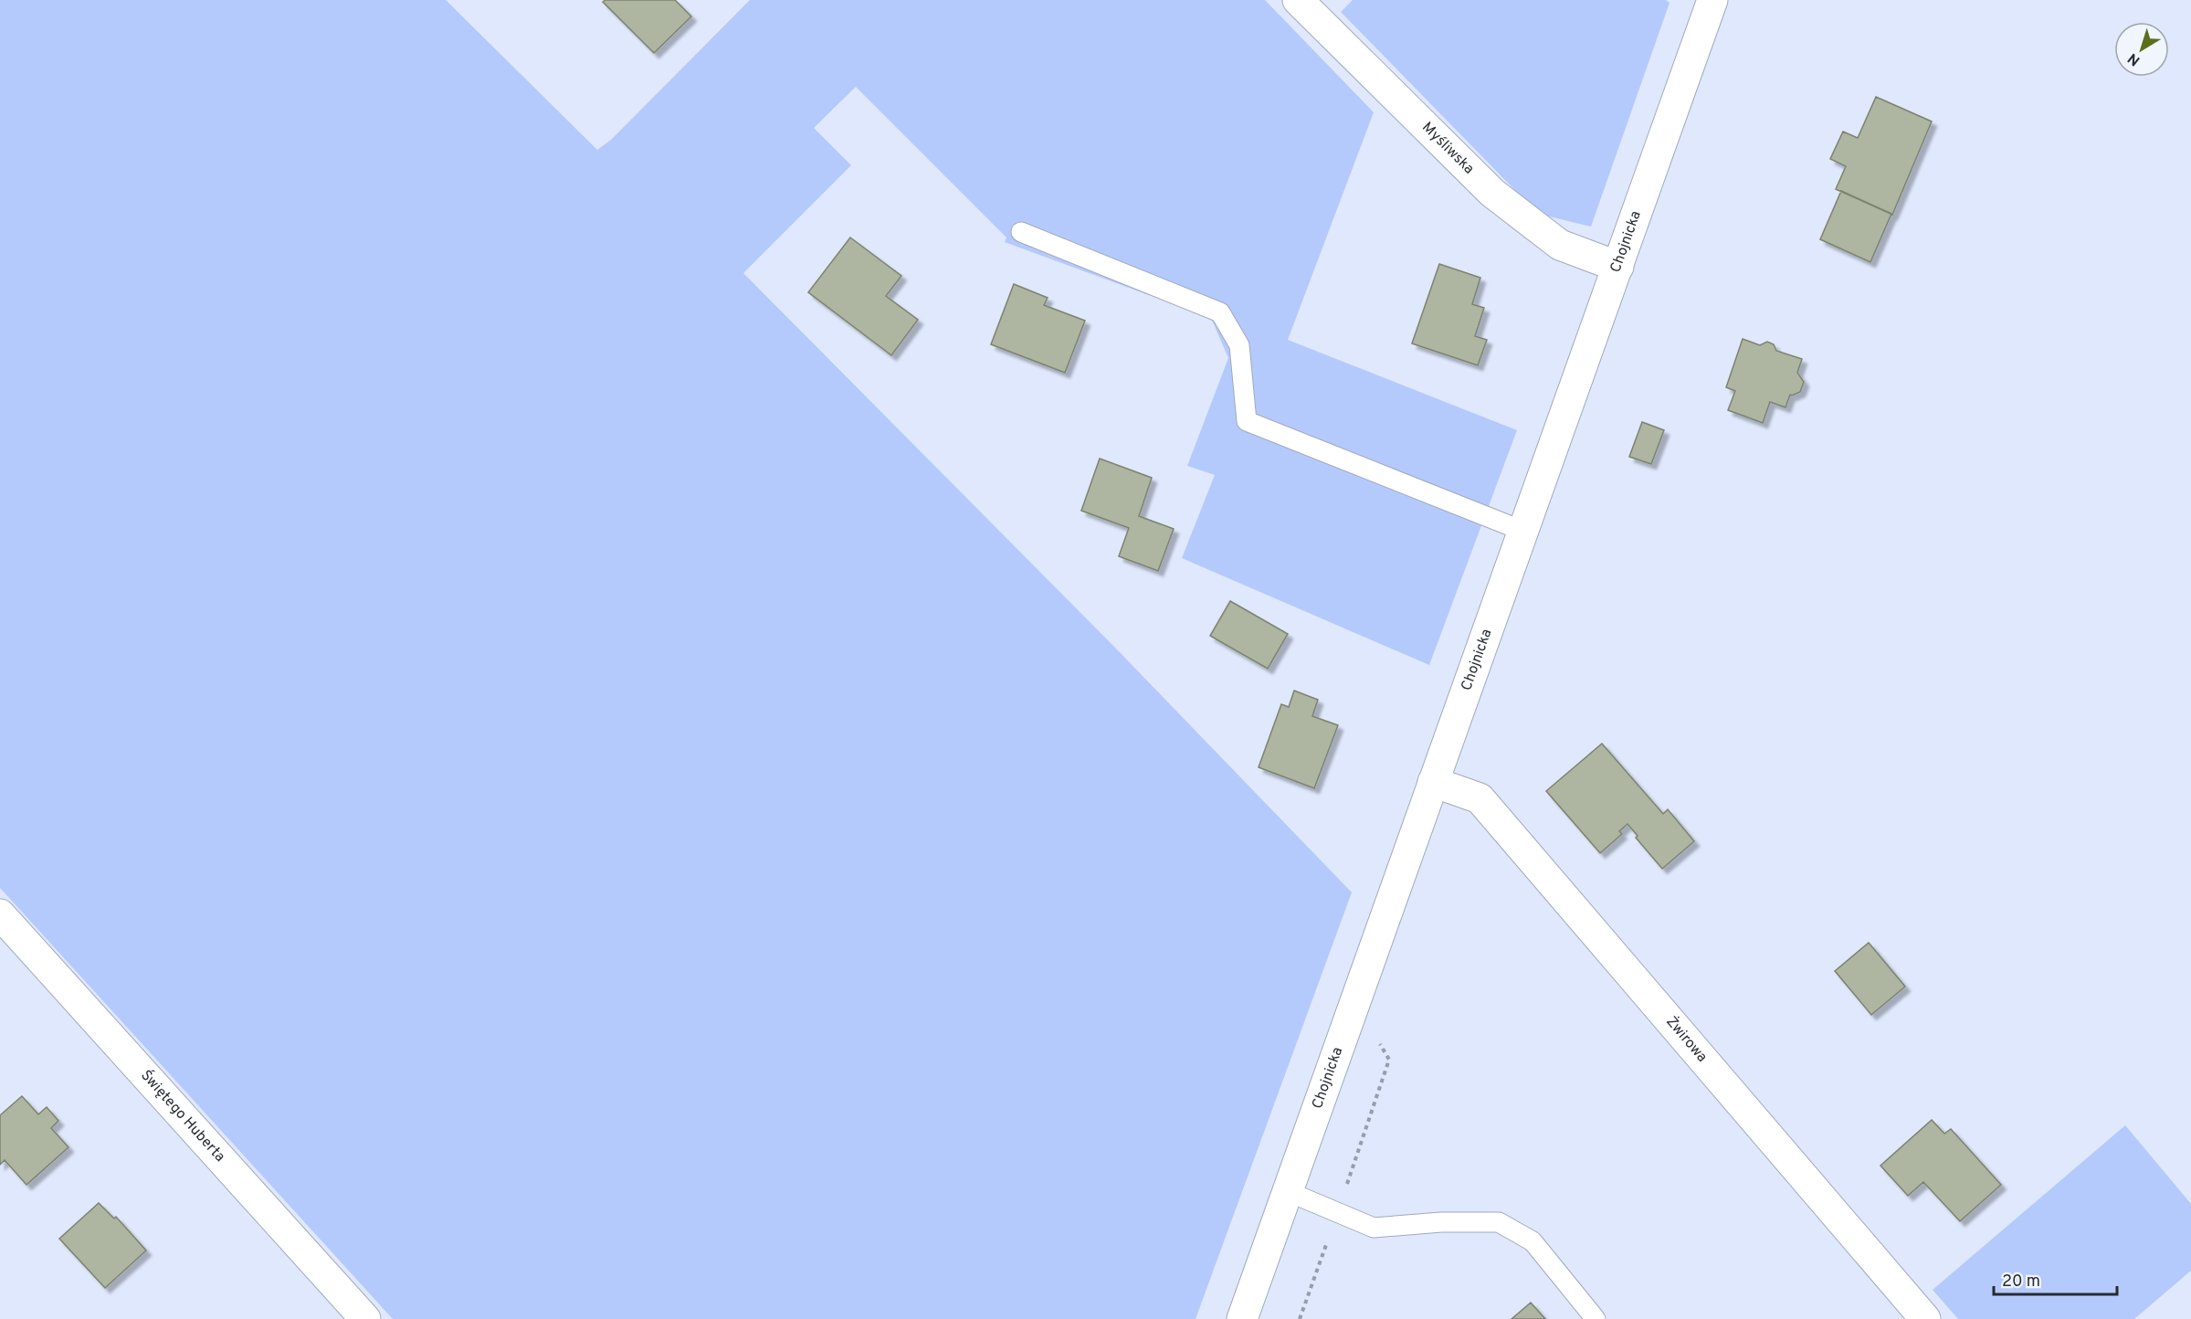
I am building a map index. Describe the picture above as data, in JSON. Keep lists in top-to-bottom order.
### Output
{
  "streets": {
    "street": [
      "Myśliwska",
      "Chojnicka",
      "Żwirowa",
      "Świętego Huberta"
    ]
  },
  "crossings": [
    ["Myśliwska", "Chojnicka"],
    ["Chojnicka", "Żwirowa"]
  ],
  "scale_bar": "20 m",
  "north": "bottom left"
}
